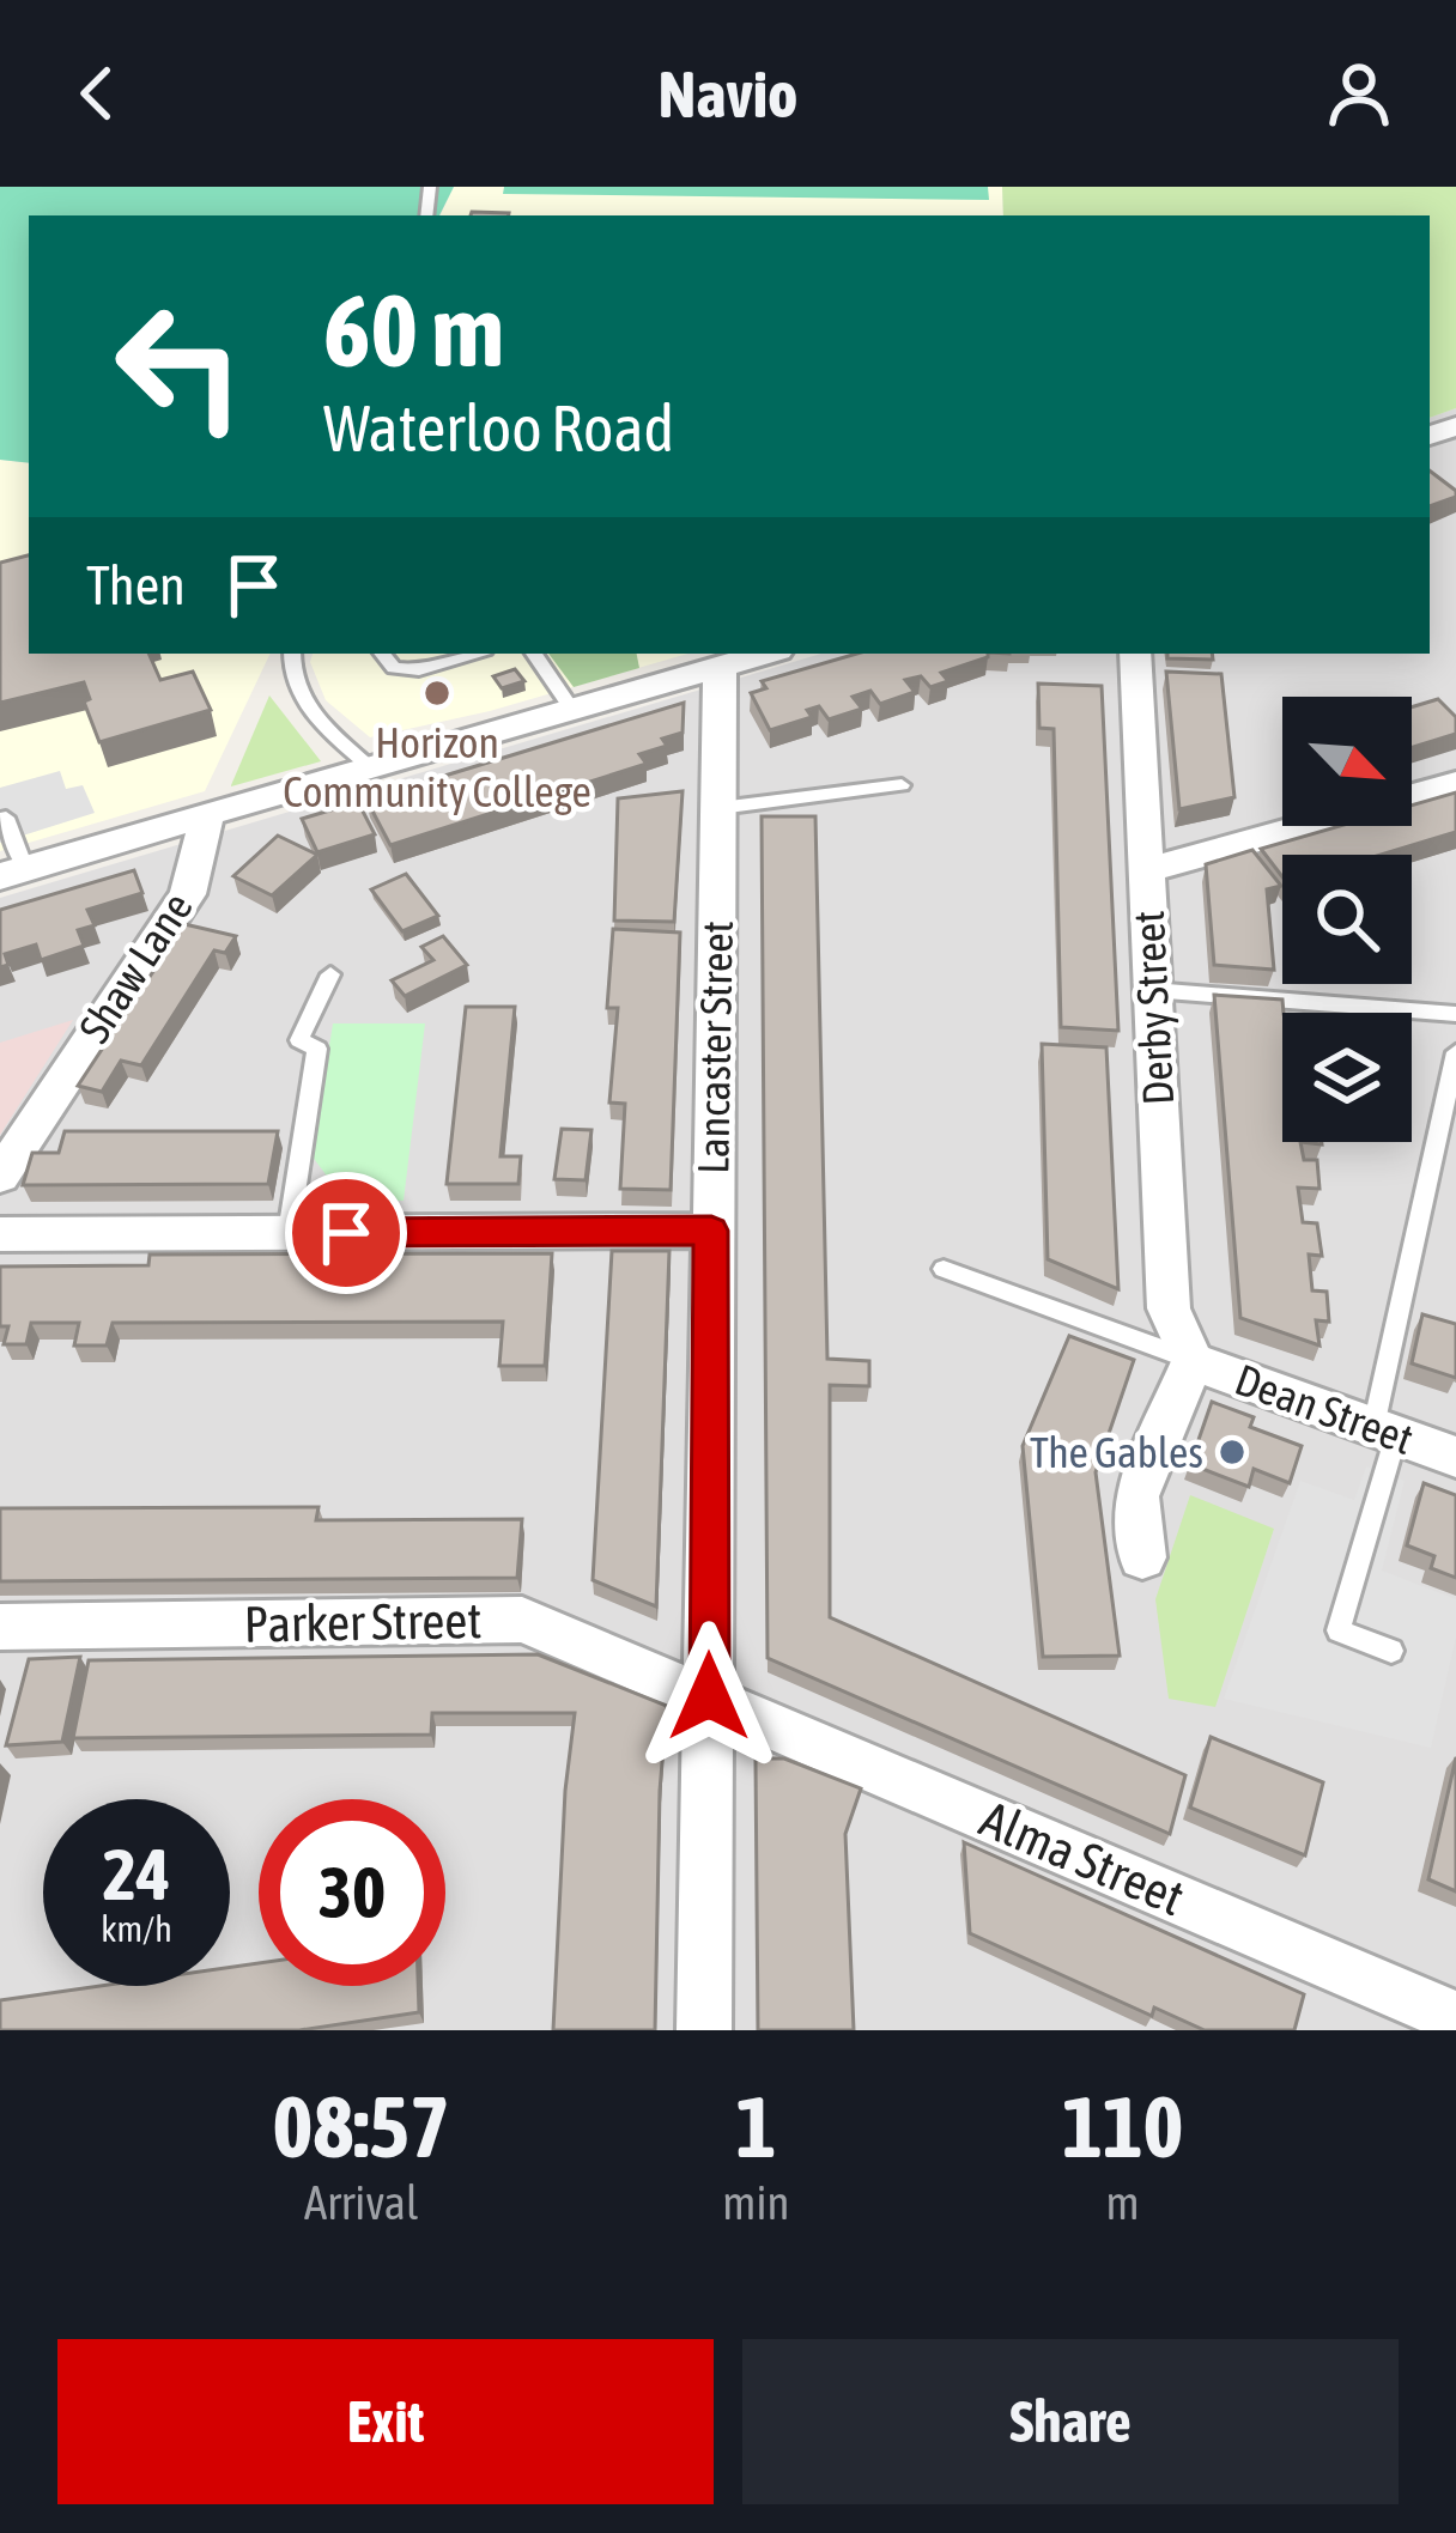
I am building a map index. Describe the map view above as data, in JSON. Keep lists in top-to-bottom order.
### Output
{
  "streets": {
    "street": [
      "Shaw Lane",
      "Derby Street",
      "Lancaster Street",
      "Dean Street",
      "Parker Street",
      "Alma Street"
    ]
  },
  "crossings": [
    ["Derby Street", "Dean Street"],
    ["Lancaster Street", "Parker Street"],
    ["Lancaster Street", "Alma Street"],
    ["Parker Street", "Alma Street"]
  ],
  "places": ["Horizon Community College", "The Gables"],
  "north": "bottom right",
  "page": {
    "header": "Navio",
    "turn": ["60 m", "Waterloo Road"],
    "then": "Then",
    "speed": "24 km/h",
    "limit": "30",
    "eta": [
      "08:57",
      "Arrival",
      "1",
      "min",
      "110",
      "m"
    ],
    "buttons": ["Exit", "Share"]
  }
}
